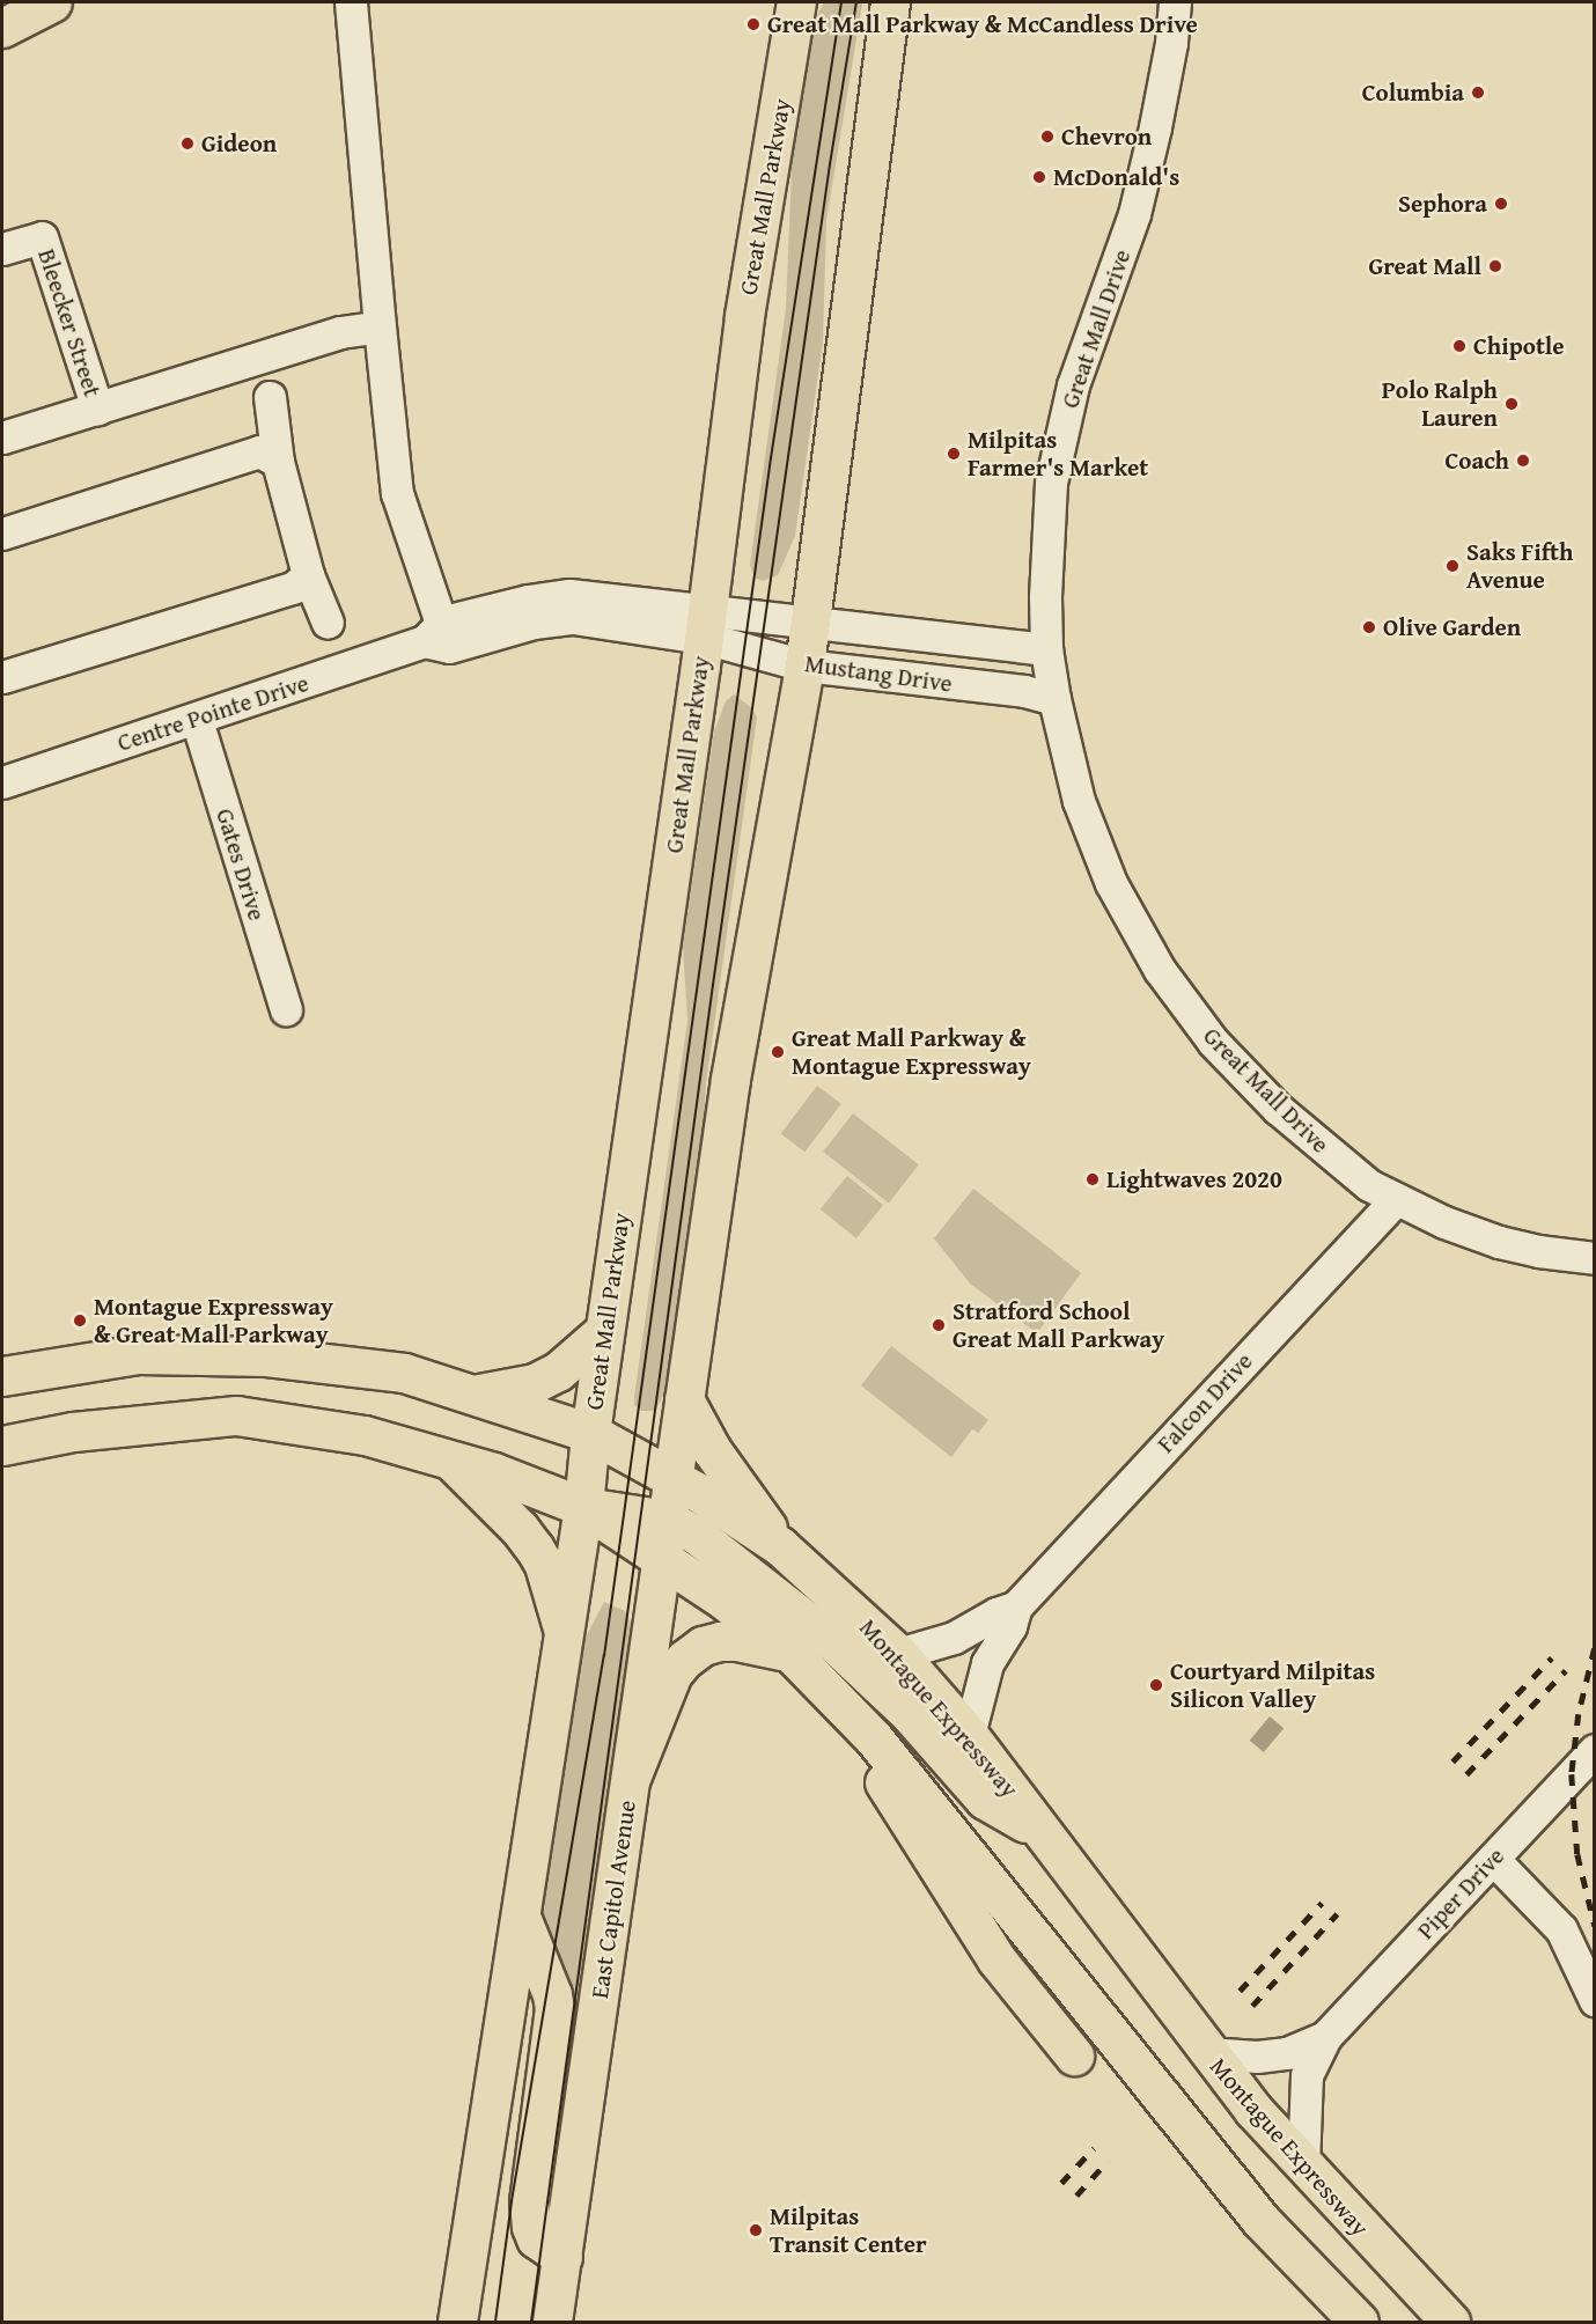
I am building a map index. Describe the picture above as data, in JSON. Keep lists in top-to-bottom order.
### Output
{
  "streets": {
    "main road": ["Great Mall Parkway", "Montague Expressway", "East Capitol Avenue"],
    "street": [
      "Bleecker Street",
      "Great Mall Drive",
      "Mustang Drive",
      "Centre Pointe Drive",
      "Gates Drive",
      "Falcon Drive",
      "Piper Drive"
    ]
  },
  "crossings": [
    ["Great Mall Parkway", "Mustang Drive"],
    ["Great Mall Parkway", "Centre Pointe Drive"],
    ["Great Mall Parkway", "Montague Expressway"],
    ["Great Mall Drive", "Mustang Drive"],
    ["Great Mall Drive", "Falcon Drive"],
    ["Mustang Drive", "Centre Pointe Drive"],
    ["Centre Pointe Drive", "Gates Drive"],
    ["Falcon Drive", "Montague Expressway"],
    ["Montague Expressway", "Piper Drive"],
    ["Montague Expressway", "East Capitol Avenue"]
  ],
  "places": [
    "Great Mall Parkway & McCandless Drive",
    "Columbia",
    "Chevron",
    "Gideon",
    "McDonald's",
    "Sephora",
    "Great Mall",
    "Chipotle",
    "Polo Ralph Lauren",
    "Milpitas Farmer's Market",
    "Coach",
    "Saks Fifth Avenue",
    "Olive Garden",
    "Great Mall Parkway & Montague Expressway",
    "Lightwaves 2020",
    "Montague Expressway & Great Mall Parkway",
    "Stratford School Great Mall Parkway",
    "Courtyard Milpitas Silicon Valley",
    "Milpitas Transit Center"
  ]
}
